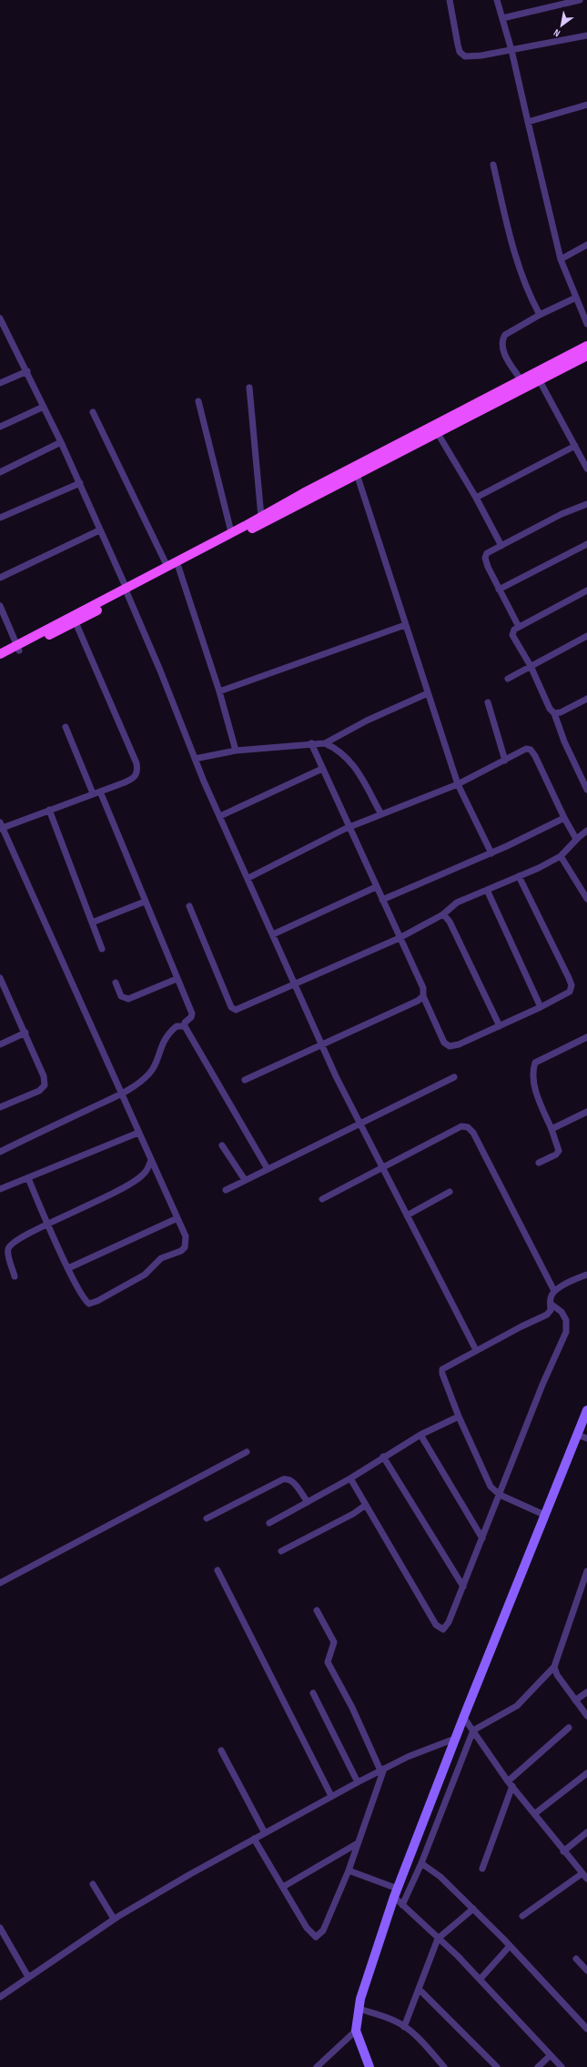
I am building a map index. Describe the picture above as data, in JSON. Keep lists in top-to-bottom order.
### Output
{
  "north": "bottom left"
}
